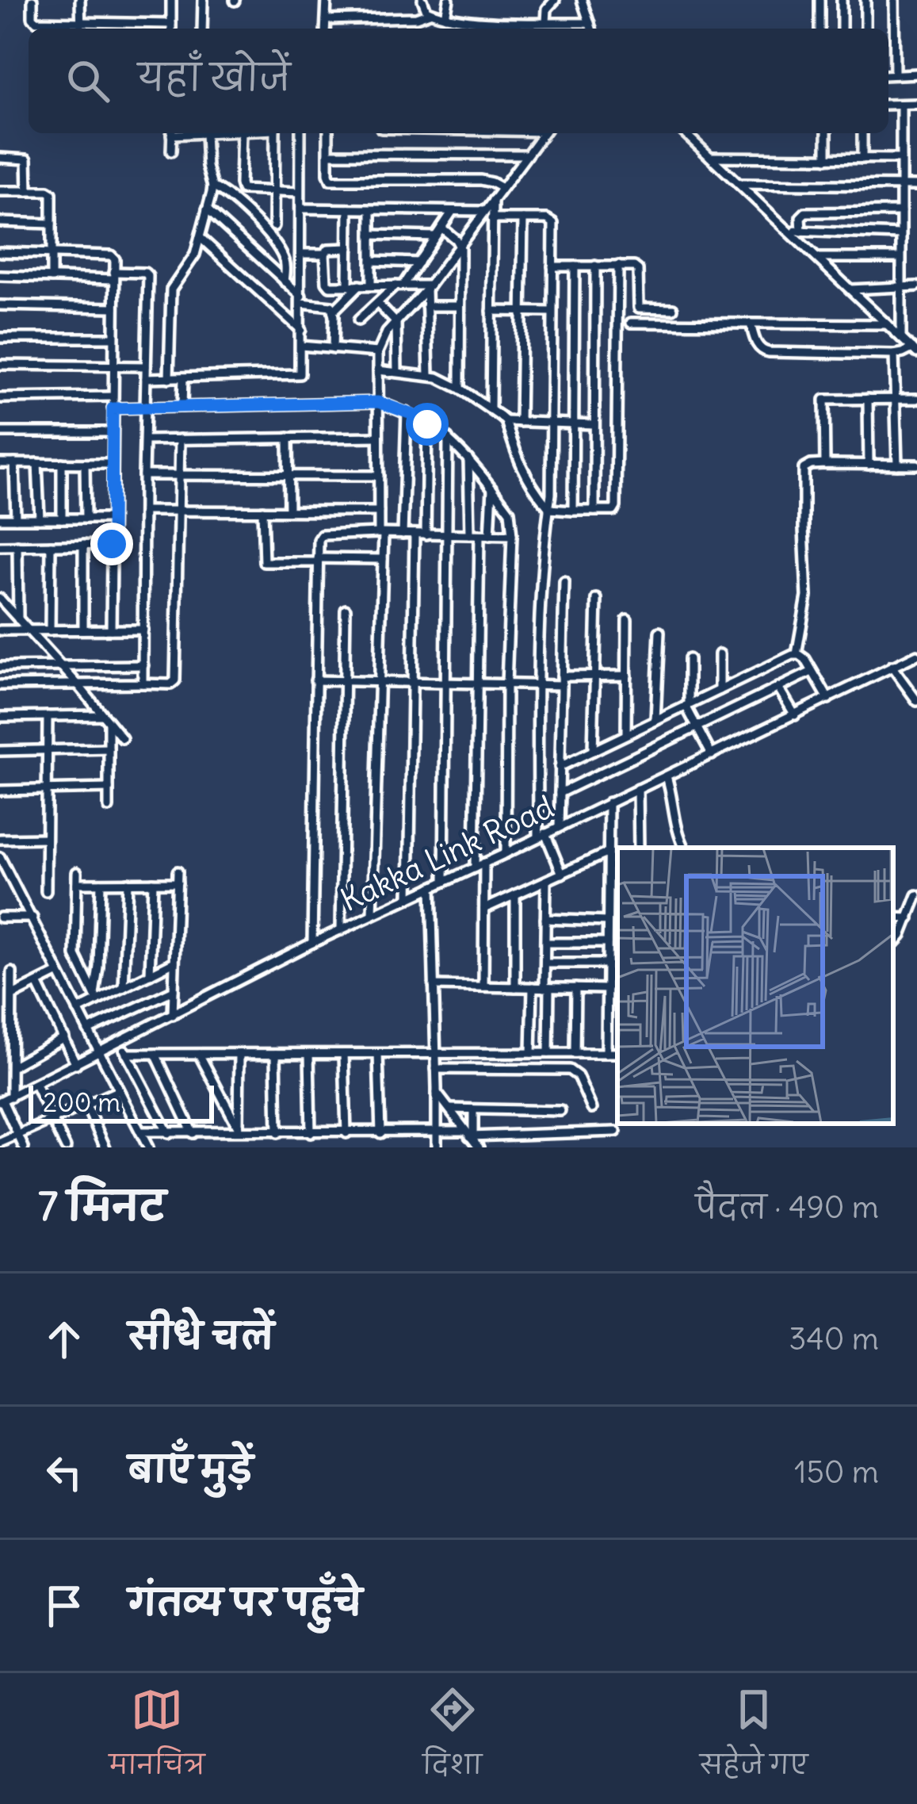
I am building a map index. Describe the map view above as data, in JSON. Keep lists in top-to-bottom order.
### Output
{
  "streets": {
    "street": ["Kakka Link Road"]
  },
  "scale_bar": "200 m",
  "page": {
    "search": "यहाँ खोजें",
    "scale": "200 m",
    "heading": ["7 मिनट", "पैदल · 490 m"],
    "list": [
      ["सीधे चलें", "340 m"],
      ["बाएँ मुड़ें", "150 m"],
      "गंतव्य पर पहुँचे"
    ],
    "nav": ["मानचित्र", "दिशा", "सहेजे गए"]
  }
}
